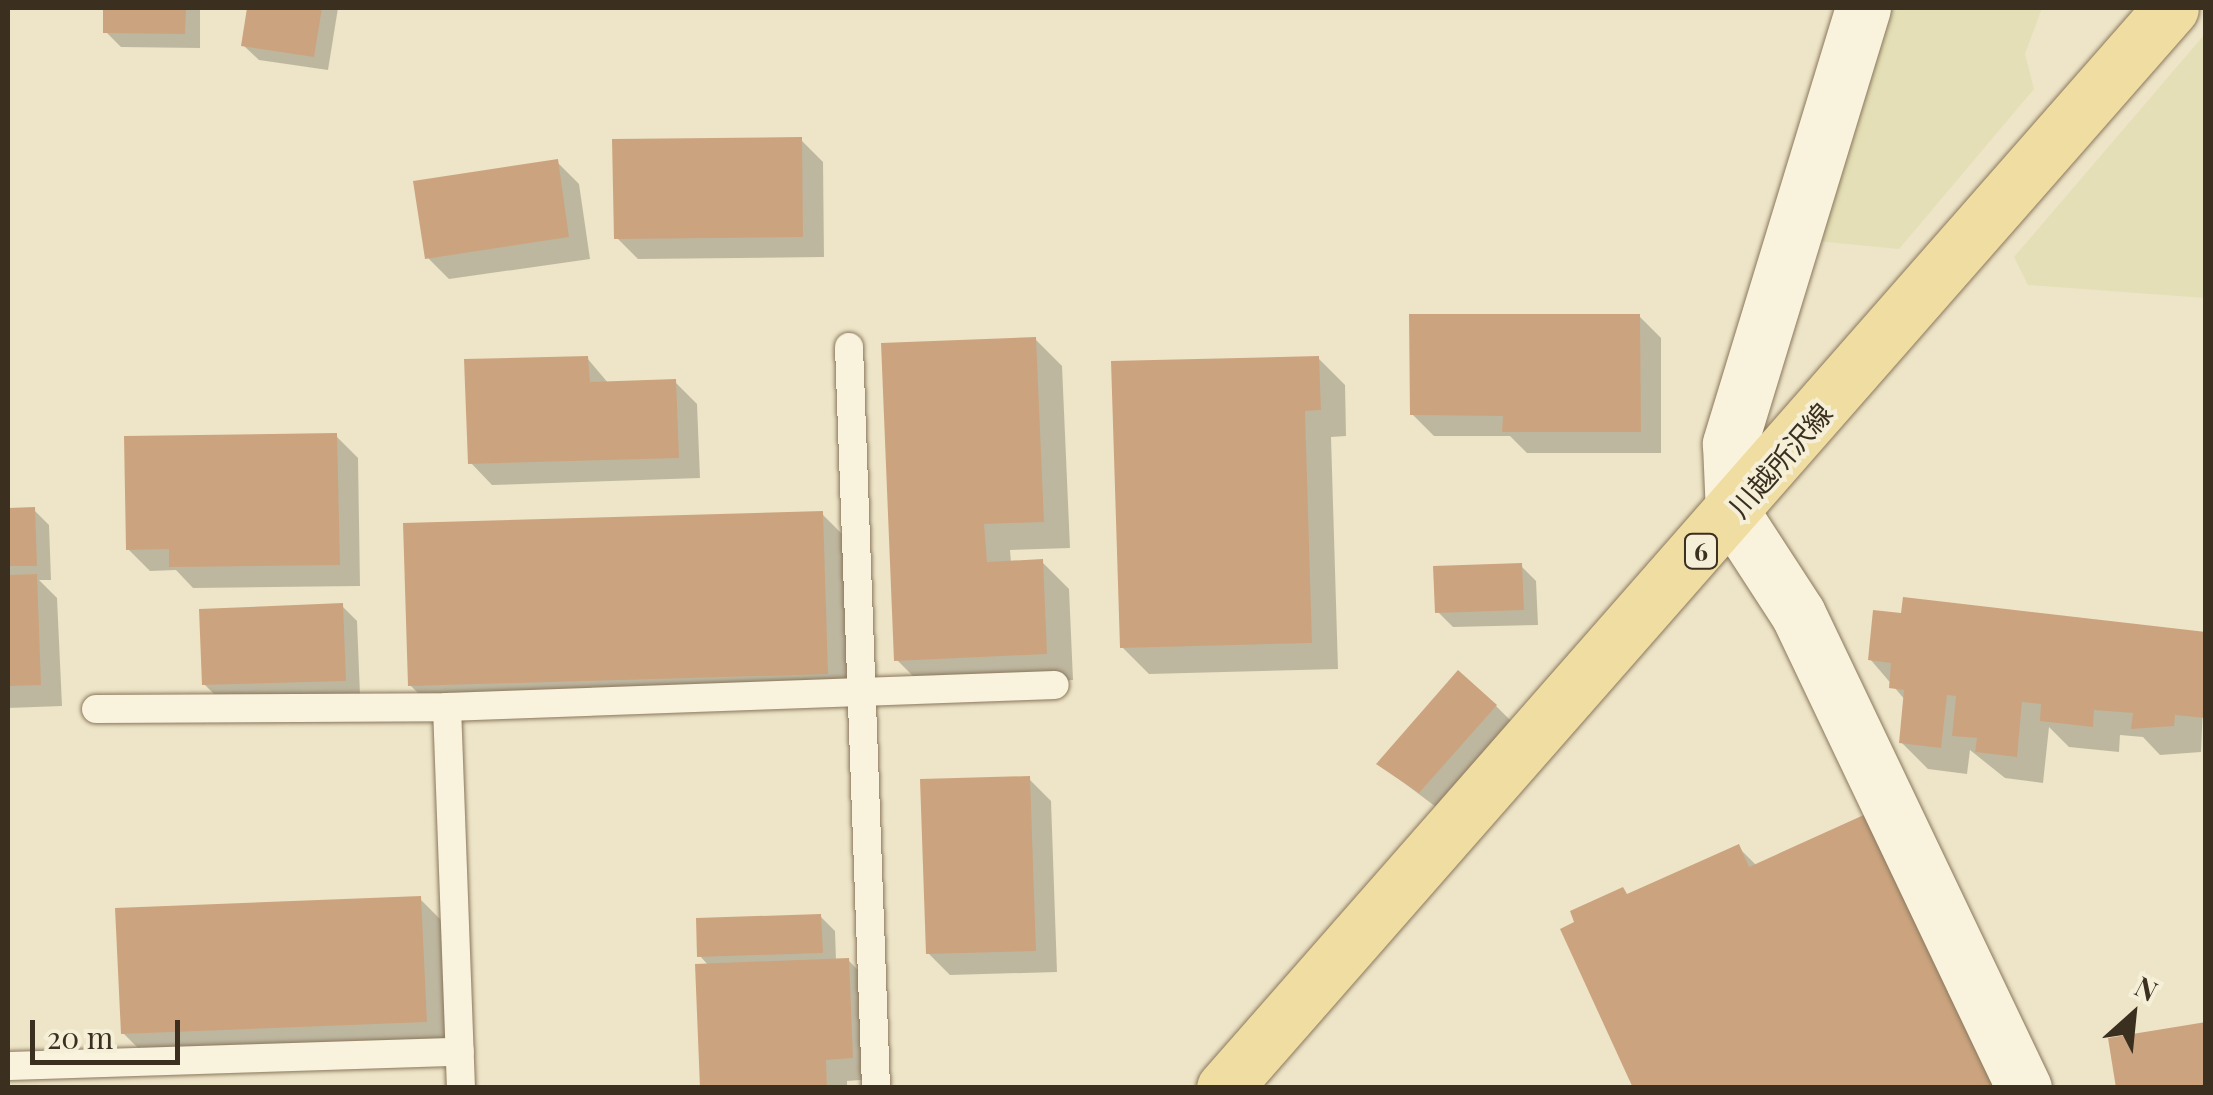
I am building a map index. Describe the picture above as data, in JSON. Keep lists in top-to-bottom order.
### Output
{
  "streets": {
    "main road": ["川越所沢線", "6"]
  },
  "scale_bar": "20 m",
  "north": "top right"
}
